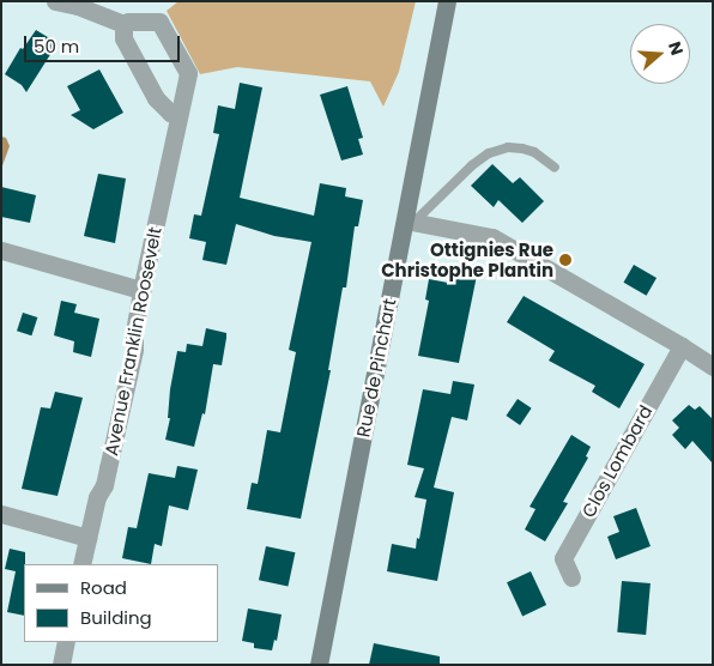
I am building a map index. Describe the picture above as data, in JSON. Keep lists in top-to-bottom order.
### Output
{
  "streets": {
    "main road": ["Rue de Pinchart"],
    "street": ["Avenue Franklin Roosevelt", "Clos Lombard"]
  },
  "places": ["Ottignies Rue Christophe Plantin"],
  "legend": ["Road", "Building"],
  "scale_bar": "50 m",
  "north": "right"
}
